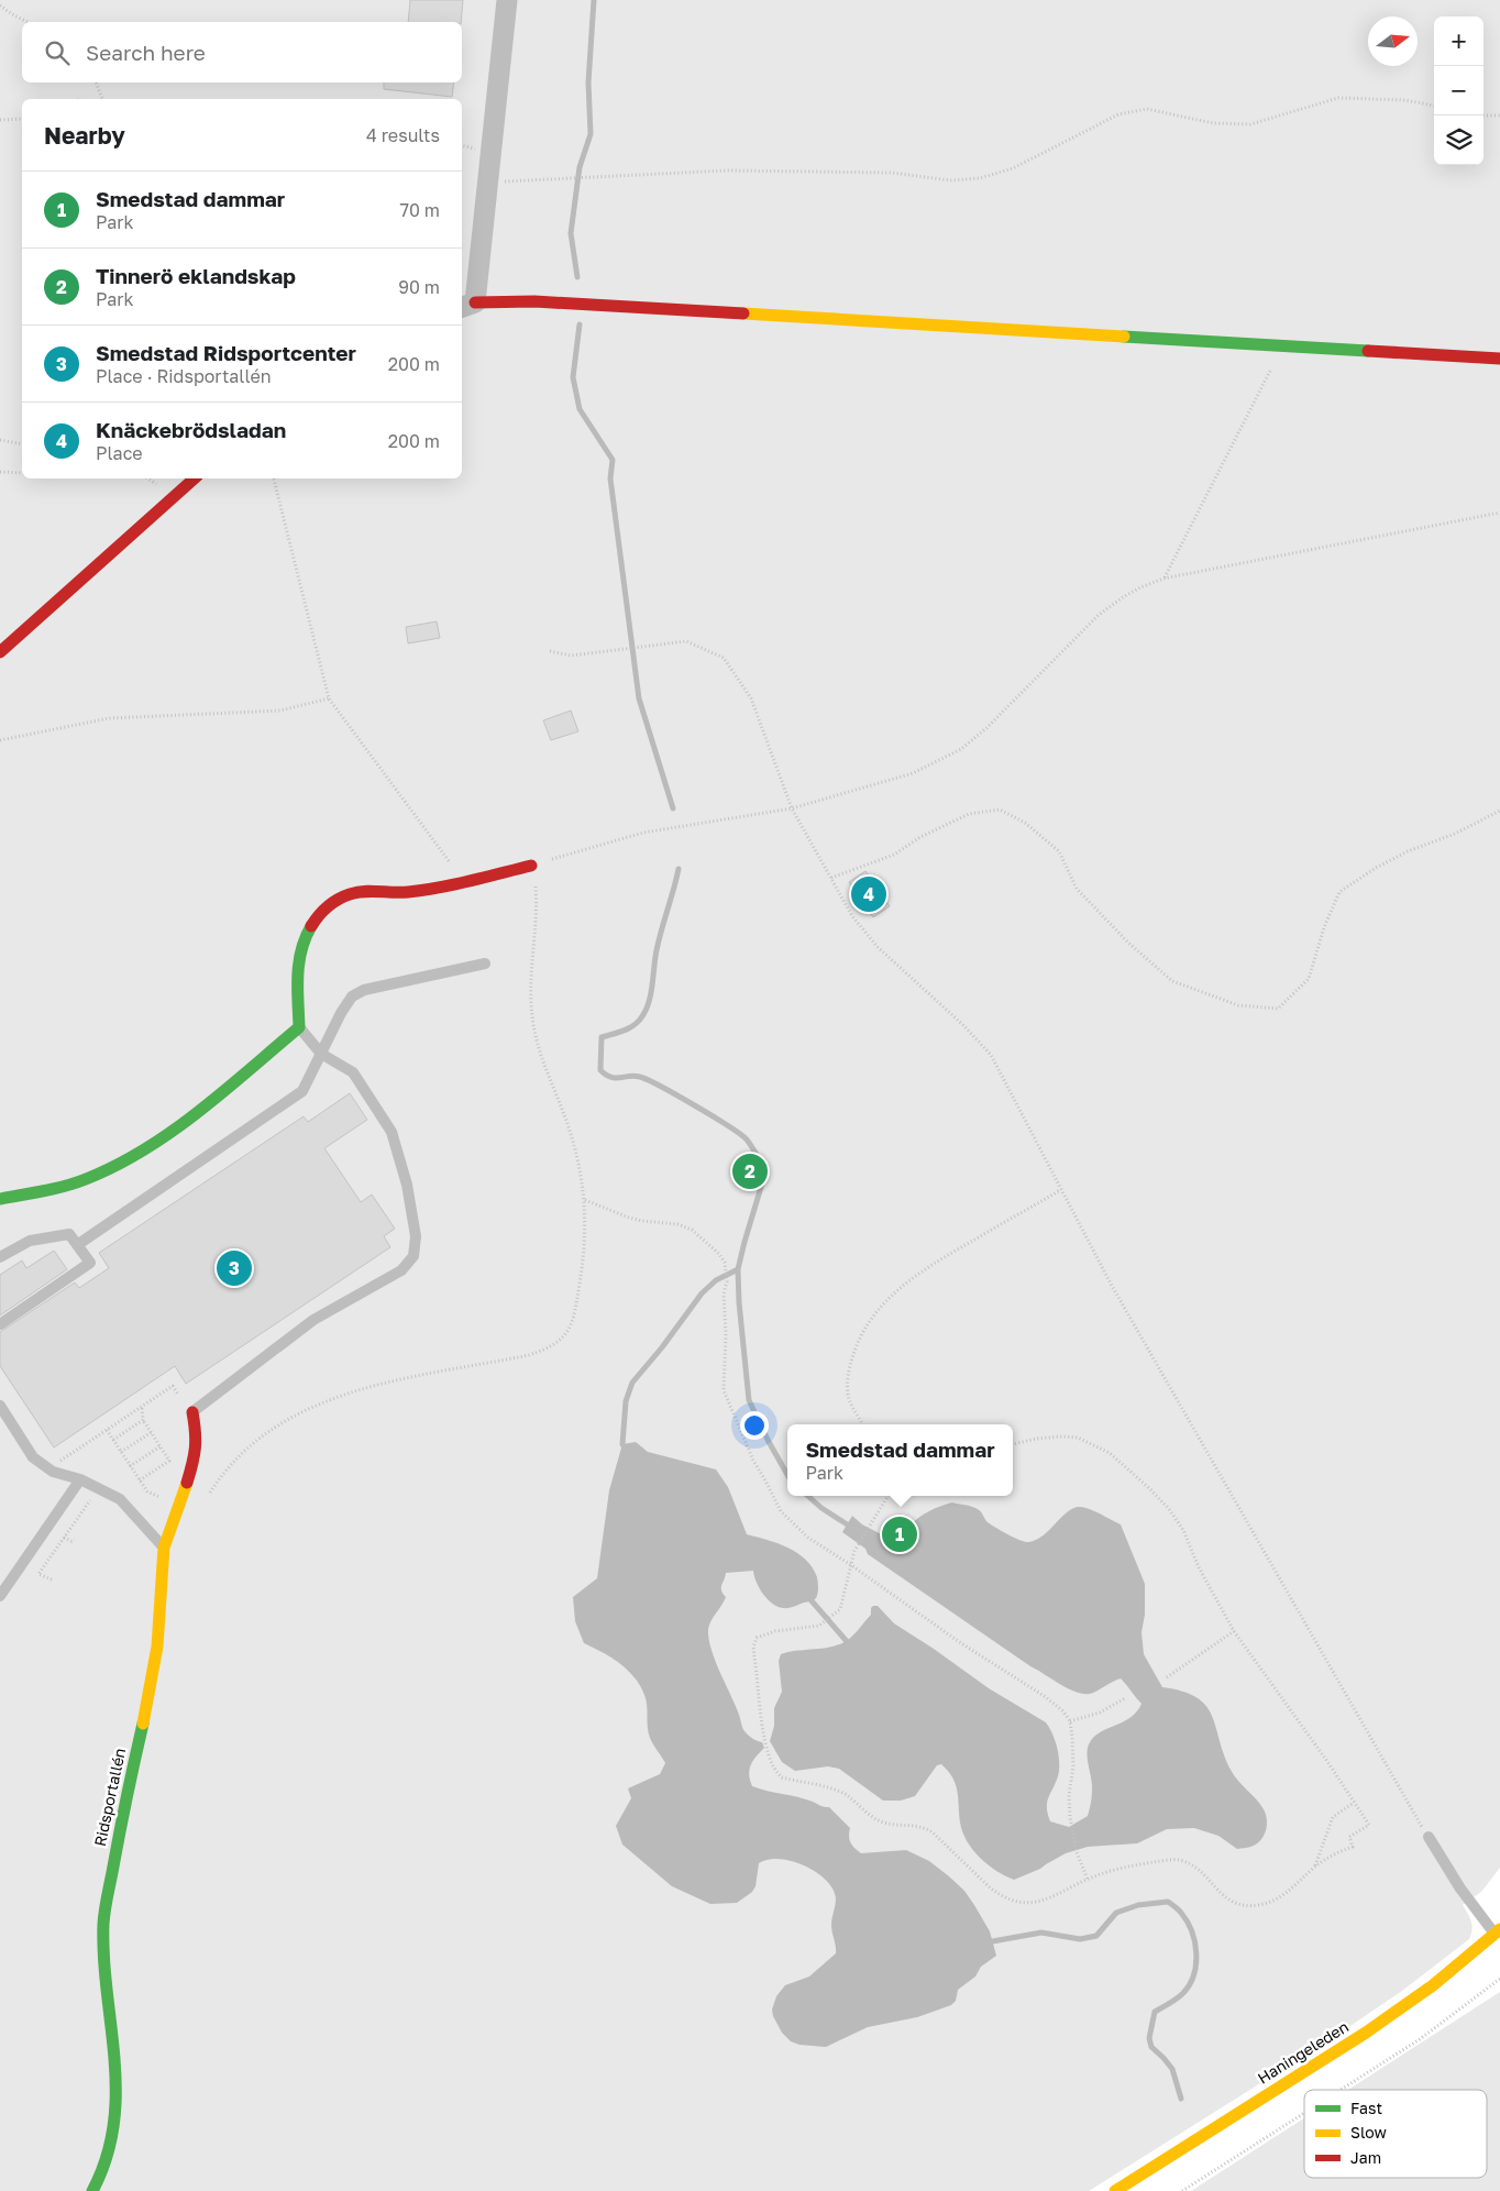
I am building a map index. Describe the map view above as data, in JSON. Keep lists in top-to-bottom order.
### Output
{
  "streets": {
    "street": ["Ridsportallén", "Haningeleden"]
  },
  "legend": ["Fast", "Slow", "Jam"],
  "north": "right",
  "page": {
    "map_buttons": ["+", "−"],
    "search": "Search here",
    "heading": ["Nearby", "4 results"],
    "list": [
      {
        "mark": "1",
        "name": "Smedstad dammar",
        "note": "Park",
        "value": "70 m"
      },
      {
        "mark": "2",
        "name": "Tinnerö eklandskap",
        "note": "Park",
        "value": "90 m"
      },
      {
        "mark": "3",
        "name": "Smedstad Ridsportcenter",
        "note": "Place · Ridsportallén",
        "value": "200 m"
      },
      {
        "mark": "4",
        "name": "Knäckebrödsladan",
        "note": "Place",
        "value": "200 m"
      }
    ],
    "pins": [
      "4",
      "2",
      "3",
      "1"
    ],
    "popup": ["Smedstad dammar", "Park"]
  }
}
